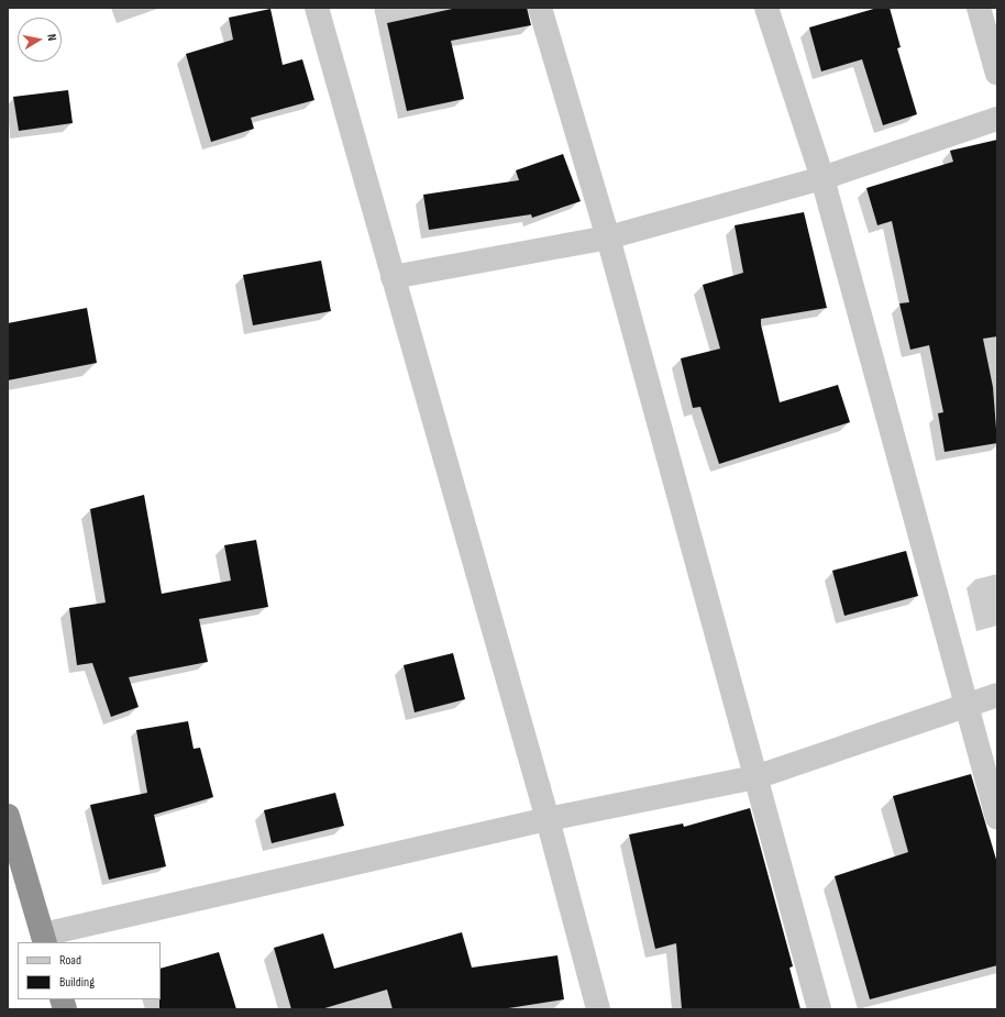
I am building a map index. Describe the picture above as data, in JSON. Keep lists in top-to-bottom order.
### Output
{
  "legend": ["Road", "Building"],
  "north": "right"
}
